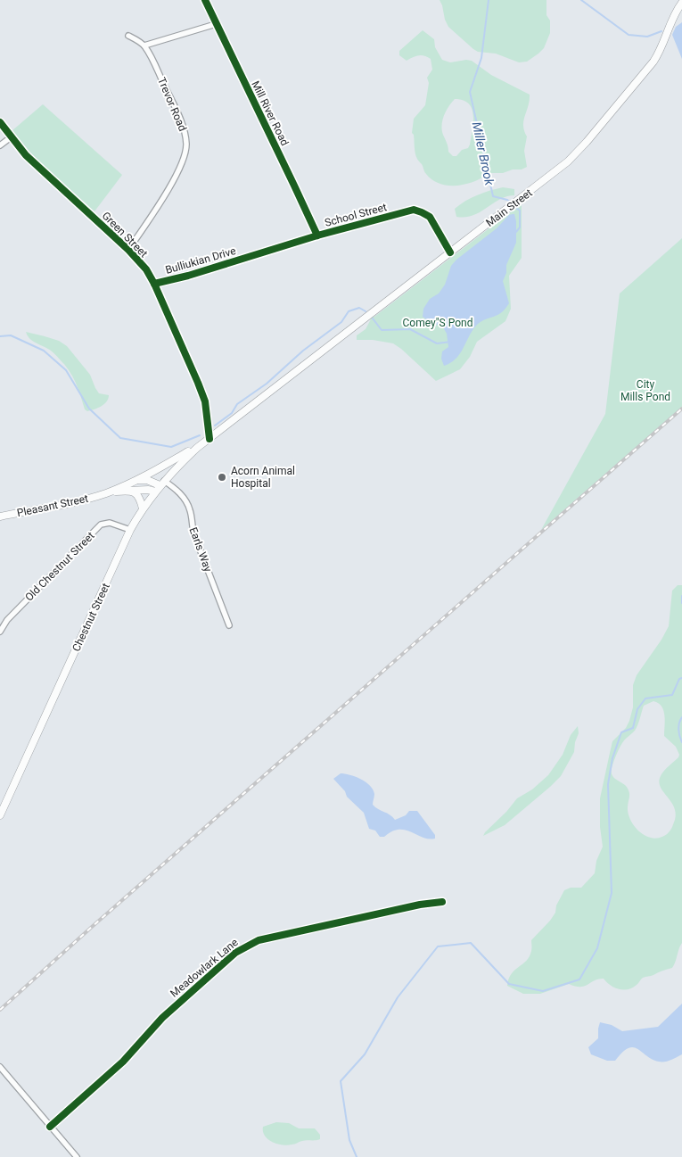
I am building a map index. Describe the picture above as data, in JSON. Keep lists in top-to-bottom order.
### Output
{
  "streets": {
    "main road": ["Main Street", "Pleasant Street", "Chestnut Street"],
    "street": [
      "Trevor Road",
      "Mill River Road",
      "School Street",
      "Green Street",
      "Bulliukian Drive",
      "Earls Way",
      "Old Chestnut Street",
      "Meadowlark Lane"
    ]
  },
  "crossings": [
    ["Trevor Road", "Green Street"],
    ["Mill River Road", "School Street"],
    ["Main Street", "School Street"],
    ["Main Street", "Green Street"],
    ["Main Street", "Chestnut Street"],
    ["School Street", "Bulliukian Drive"],
    ["Green Street", "Bulliukian Drive"],
    ["Green Street", "Chestnut Street"],
    ["Pleasant Street", "Earls Way"],
    ["Pleasant Street", "Chestnut Street"],
    ["Earls Way", "Chestnut Street"],
    ["Old Chestnut Street", "Chestnut Street"]
  ],
  "water": ["Miller Brook"],
  "parks": ["Comey\"S Pond", "City Mills Pond"],
  "places": ["Acorn Animal Hospital"]
}
